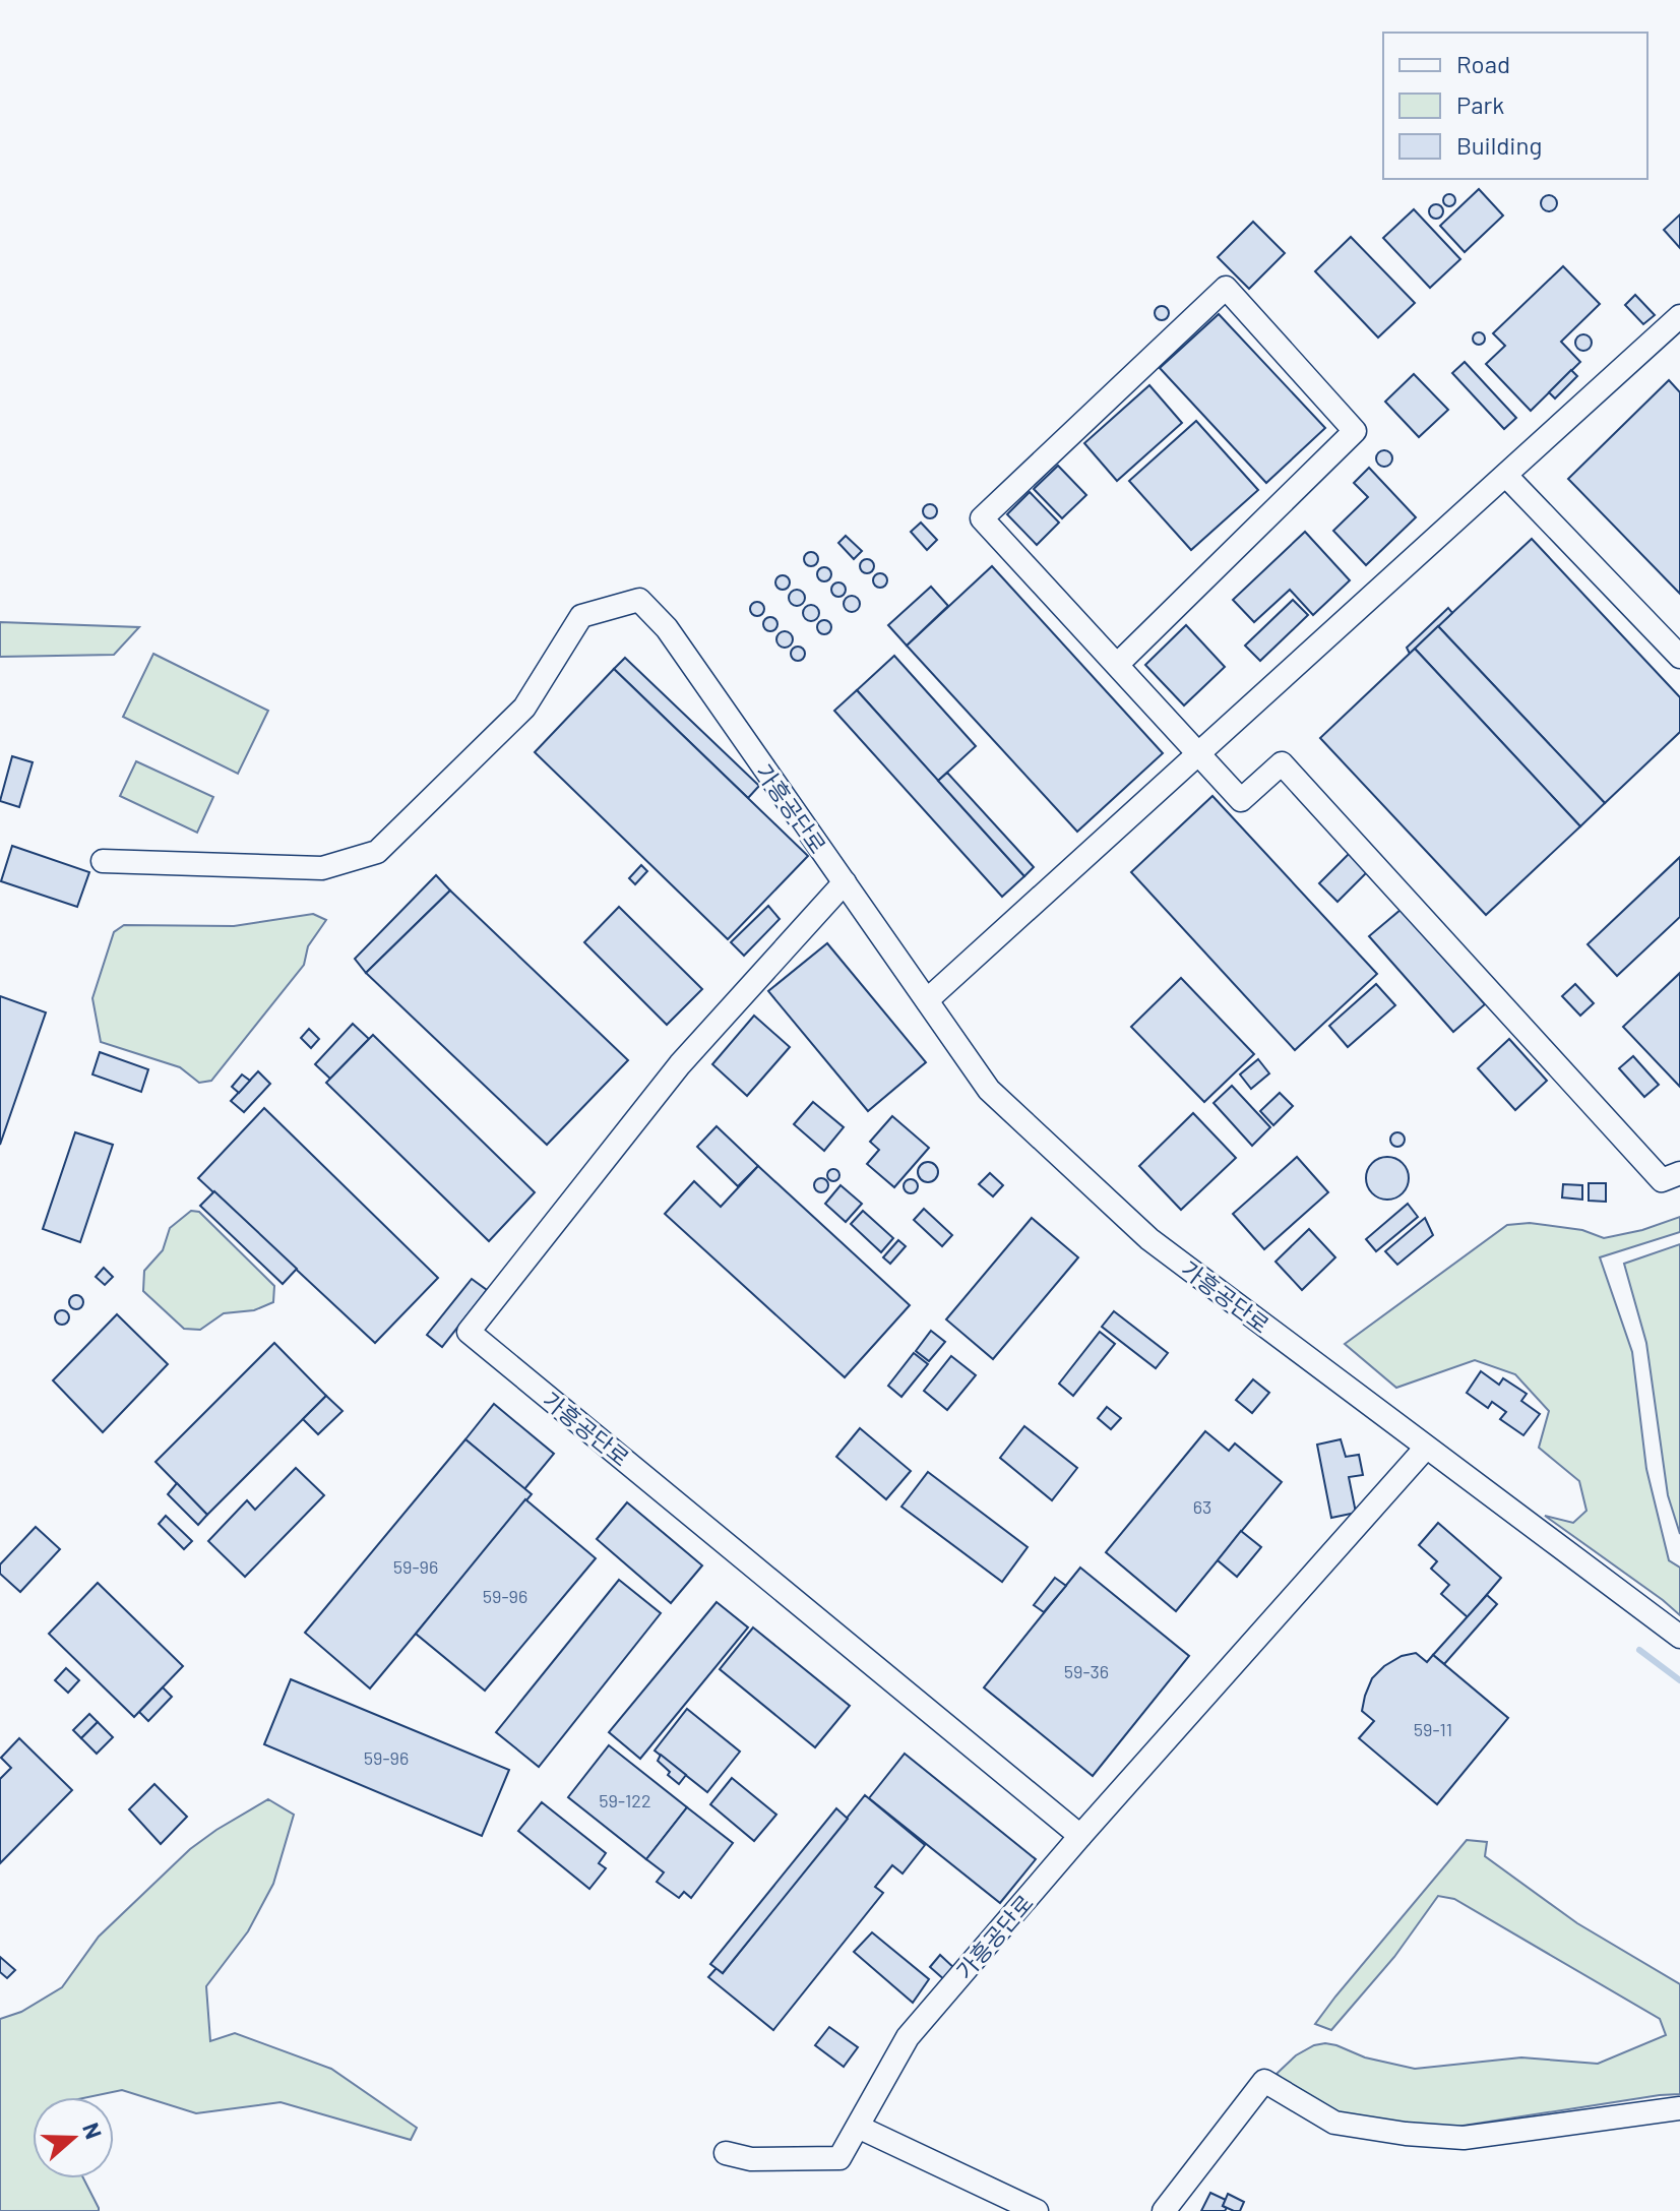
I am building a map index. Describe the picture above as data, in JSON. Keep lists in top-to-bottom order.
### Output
{
  "streets": {
    "street": ["가흥공단로"]
  },
  "house_numbers": [
    "63",
    "59-96",
    "59-96",
    "59-36",
    "59-11",
    "59-96",
    "59-122"
  ],
  "legend": ["Road", "Park", "Building"],
  "north": "right"
}
